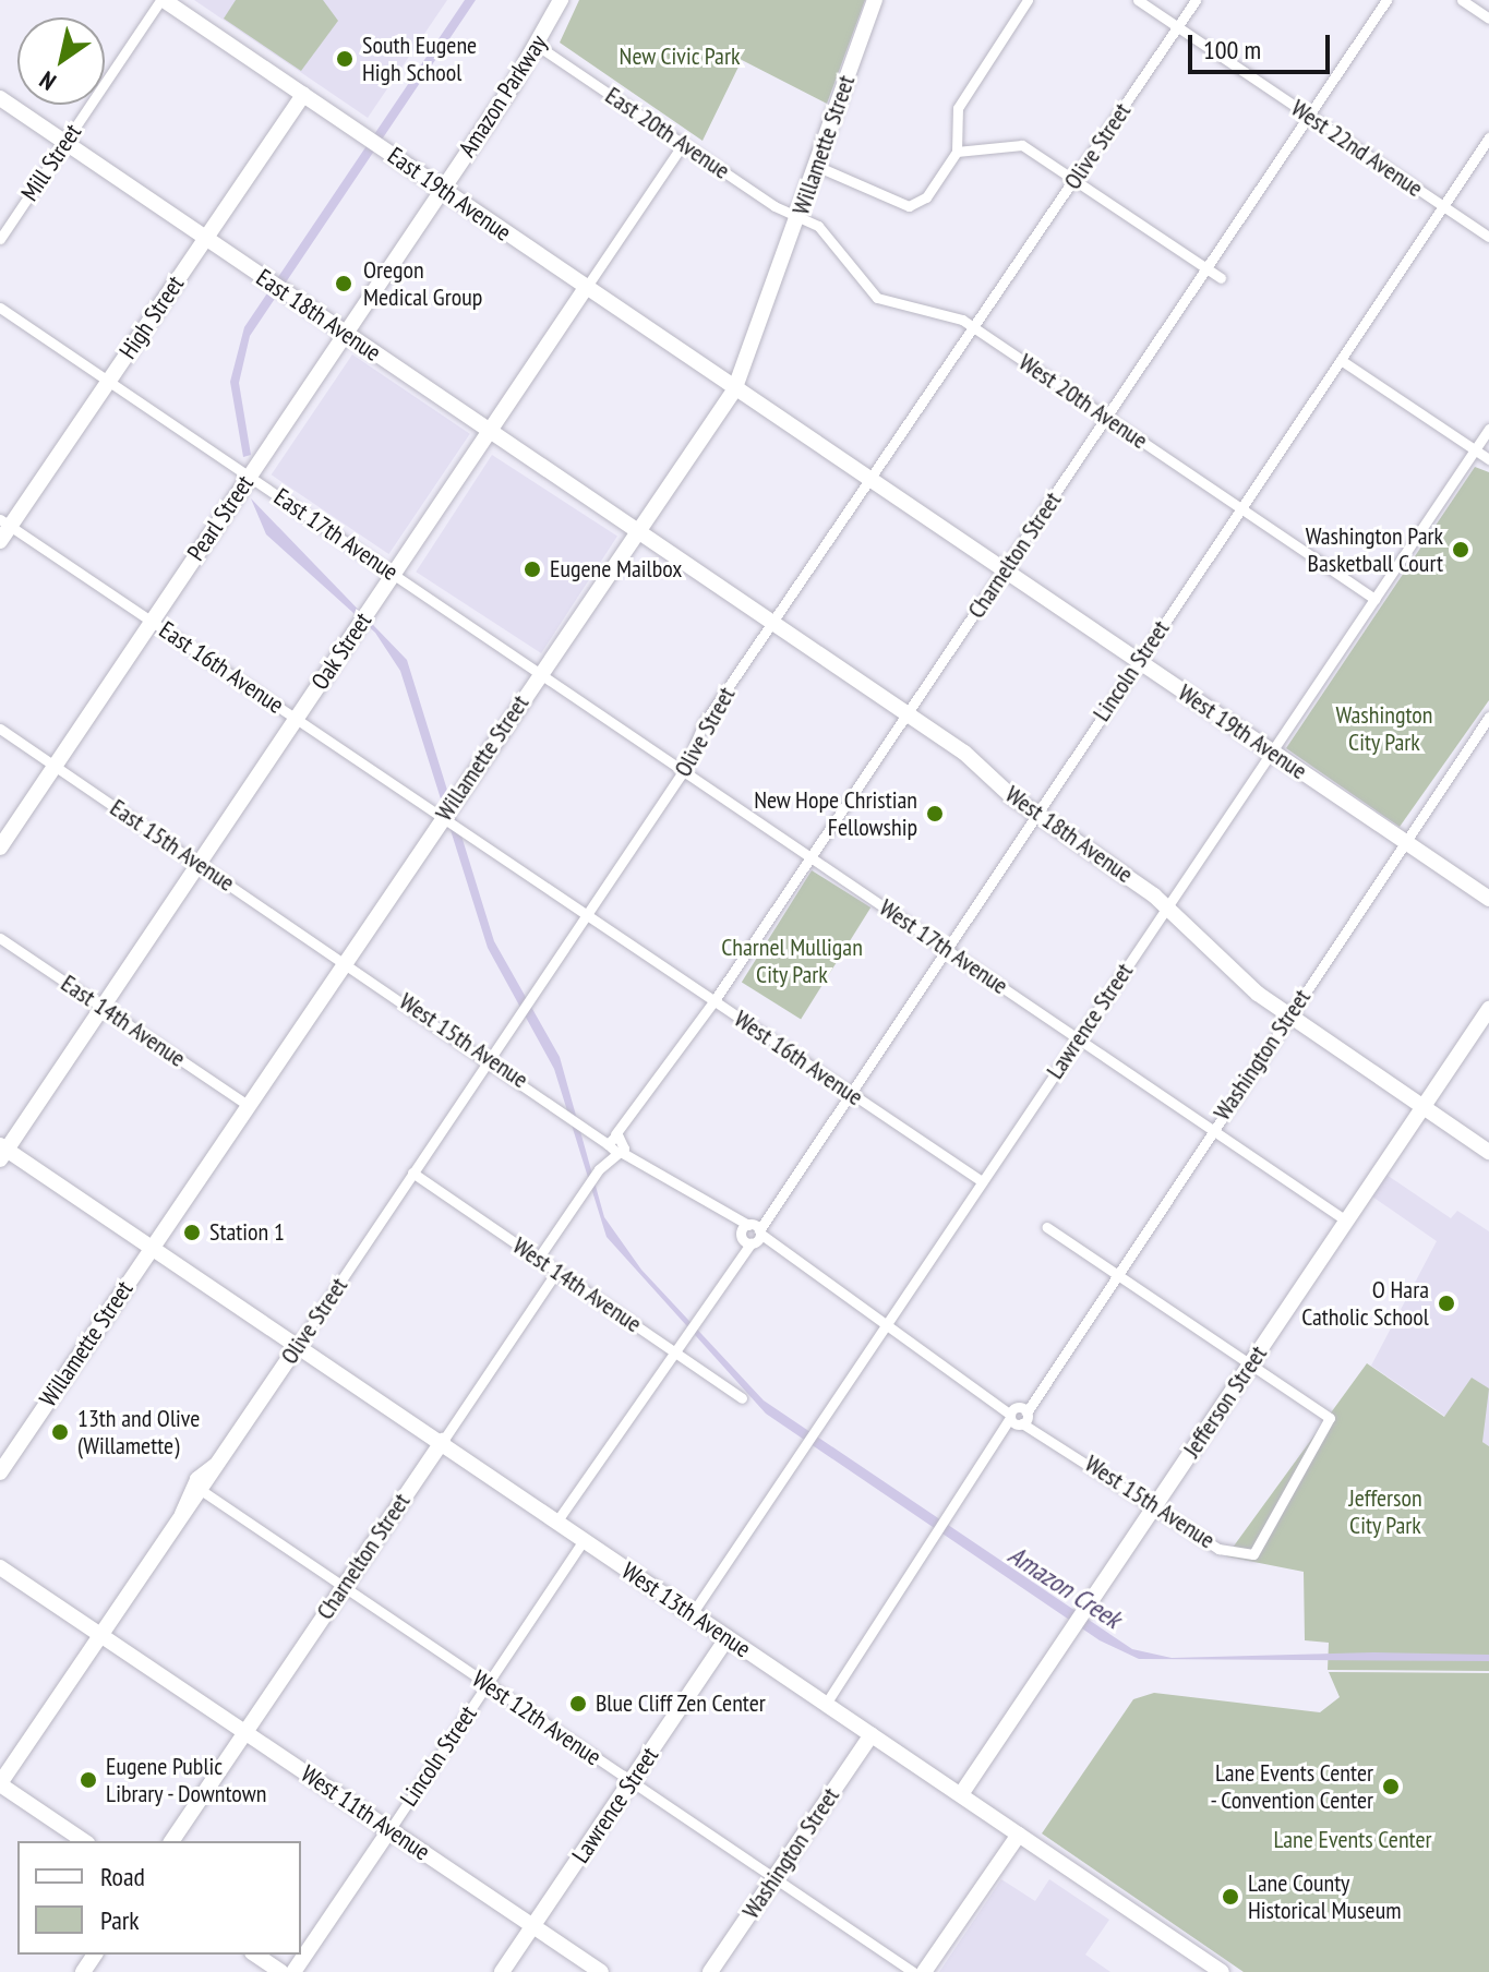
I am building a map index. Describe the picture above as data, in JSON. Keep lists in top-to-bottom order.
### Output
{
  "streets": {
    "main road": [
      "Amazon Parkway",
      "Willamette Street",
      "Olive Street",
      "East 19th Avenue",
      "East 18th Avenue",
      "High Street",
      "Pearl Street",
      "Charnelton Street",
      "Oak Street",
      "Lincoln Street",
      "West 19th Avenue",
      "West 18th Avenue",
      "Lawrence Street",
      "Washington Street",
      "Jefferson Street",
      "West 13th Avenue",
      "West 11th Avenue"
    ],
    "street": [
      "East 20th Avenue",
      "West 22nd Avenue",
      "Mill Street",
      "West 20th Avenue",
      "East 17th Avenue",
      "East 16th Avenue",
      "East 15th Avenue",
      "West 17th Avenue",
      "East 14th Avenue",
      "West 15th Avenue",
      "West 16th Avenue",
      "West 14th Avenue",
      "West 12th Avenue"
    ]
  },
  "crossings": [
    ["Amazon Parkway", "East 20th Avenue"],
    ["Amazon Parkway", "East 19th Avenue"],
    ["Amazon Parkway", "Pearl Street"],
    ["East 20th Avenue", "Willamette Street"],
    ["East 20th Avenue", "West 20th Avenue"],
    ["East 20th Avenue", "Oak Street"],
    ["Willamette Street", "East 19th Avenue"],
    ["Willamette Street", "East 18th Avenue"],
    ["Willamette Street", "West 20th Avenue"],
    ["Willamette Street", "East 17th Avenue"],
    ["Willamette Street", "East 16th Avenue"],
    ["Willamette Street", "West 19th Avenue"],
    ["Willamette Street", "West 18th Avenue"],
    ["Willamette Street", "East 15th Avenue"],
    ["Willamette Street", "West 17th Avenue"],
    ["Willamette Street", "East 14th Avenue"],
    ["Willamette Street", "West 15th Avenue"],
    ["Willamette Street", "West 16th Avenue"],
    ["Willamette Street", "West 13th Avenue"],
    ["Olive Street", "West 22nd Avenue"],
    ["Olive Street", "West 20th Avenue"],
    ["Olive Street", "West 19th Avenue"],
    ["Olive Street", "West 18th Avenue"],
    ["Olive Street", "West 17th Avenue"],
    ["Olive Street", "West 15th Avenue"],
    ["Olive Street", "West 16th Avenue"],
    ["Olive Street", "West 14th Avenue"],
    ["Olive Street", "West 13th Avenue"],
    ["Olive Street", "West 12th Avenue"],
    ["Olive Street", "West 11th Avenue"],
    ["West 22nd Avenue", "Charnelton Street"],
    ["West 22nd Avenue", "Lincoln Street"],
    ["Mill Street", "East 19th Avenue"],
    ["Mill Street", "East 18th Avenue"],
    ["East 19th Avenue", "High Street"],
    ["East 19th Avenue", "Pearl Street"],
    ["East 19th Avenue", "Oak Street"],
    ["East 19th Avenue", "West 19th Avenue"],
    ["East 18th Avenue", "High Street"],
    ["East 18th Avenue", "Pearl Street"],
    ["East 18th Avenue", "Oak Street"],
    ["East 18th Avenue", "West 18th Avenue"],
    ["High Street", "East 17th Avenue"],
    ["High Street", "East 16th Avenue"],
    ["West 20th Avenue", "Charnelton Street"],
    ["West 20th Avenue", "Lincoln Street"],
    ["West 20th Avenue", "Lawrence Street"],
    ["Pearl Street", "East 17th Avenue"],
    ["Pearl Street", "East 16th Avenue"],
    ["Pearl Street", "East 15th Avenue"],
    ["East 17th Avenue", "Oak Street"],
    ["East 17th Avenue", "West 17th Avenue"],
    ["Charnelton Street", "West 19th Avenue"],
    ["Charnelton Street", "West 18th Avenue"],
    ["Charnelton Street", "West 17th Avenue"],
    ["Charnelton Street", "West 15th Avenue"],
    ["Charnelton Street", "West 16th Avenue"],
    ["Charnelton Street", "West 14th Avenue"],
    ["Charnelton Street", "West 13th Avenue"],
    ["Charnelton Street", "West 12th Avenue"],
    ["Charnelton Street", "West 11th Avenue"],
    ["Oak Street", "East 16th Avenue"],
    ["Oak Street", "East 15th Avenue"],
    ["Oak Street", "East 14th Avenue"],
    ["Oak Street", "West 13th Avenue"],
    ["East 16th Avenue", "West 16th Avenue"],
    ["Lincoln Street", "West 19th Avenue"],
    ["Lincoln Street", "West 18th Avenue"],
    ["Lincoln Street", "West 17th Avenue"],
    ["Lincoln Street", "West 15th Avenue"],
    ["Lincoln Street", "West 16th Avenue"],
    ["Lincoln Street", "West 14th Avenue"],
    ["Lincoln Street", "West 13th Avenue"],
    ["Lincoln Street", "West 12th Avenue"],
    ["Lincoln Street", "West 11th Avenue"],
    ["West 19th Avenue", "Lawrence Street"],
    ["West 19th Avenue", "Washington Street"],
    ["West 18th Avenue", "Lawrence Street"],
    ["West 18th Avenue", "Washington Street"],
    ["West 18th Avenue", "Jefferson Street"],
    ["East 15th Avenue", "West 15th Avenue"],
    ["West 17th Avenue", "Lawrence Street"],
    ["West 17th Avenue", "Washington Street"],
    ["West 17th Avenue", "Jefferson Street"],
    ["Lawrence Street", "West 15th Avenue"],
    ["Lawrence Street", "West 16th Avenue"],
    ["Lawrence Street", "West 13th Avenue"],
    ["Lawrence Street", "West 12th Avenue"],
    ["Lawrence Street", "West 11th Avenue"],
    ["West 15th Avenue", "Washington Street"],
    ["West 15th Avenue", "Jefferson Street"],
    ["Washington Street", "West 13th Avenue"],
    ["Washington Street", "West 12th Avenue"],
    ["Jefferson Street", "West 13th Avenue"]
  ],
  "water": ["Amazon Creek"],
  "parks": [
    "New Civic Park",
    "Washington City Park",
    "Charnel Mulligan City Park",
    "Jefferson City Park",
    "Lane Events Center"
  ],
  "places": [
    "South Eugene High School",
    "Oregon Medical Group",
    "Washington Park Basketball Court",
    "Eugene Mailbox",
    "New Hope Christian Fellowship",
    "Station 1",
    "O Hara Catholic School",
    "13th and Olive (Willamette)",
    "Blue Cliff Zen Center",
    "Eugene Public Library - Downtown",
    "Lane Events Center - Convention Center",
    "Lane County Historical Museum"
  ],
  "legend": ["Road", "Park"],
  "scale_bar": "100 m",
  "north": "bottom left"
}
